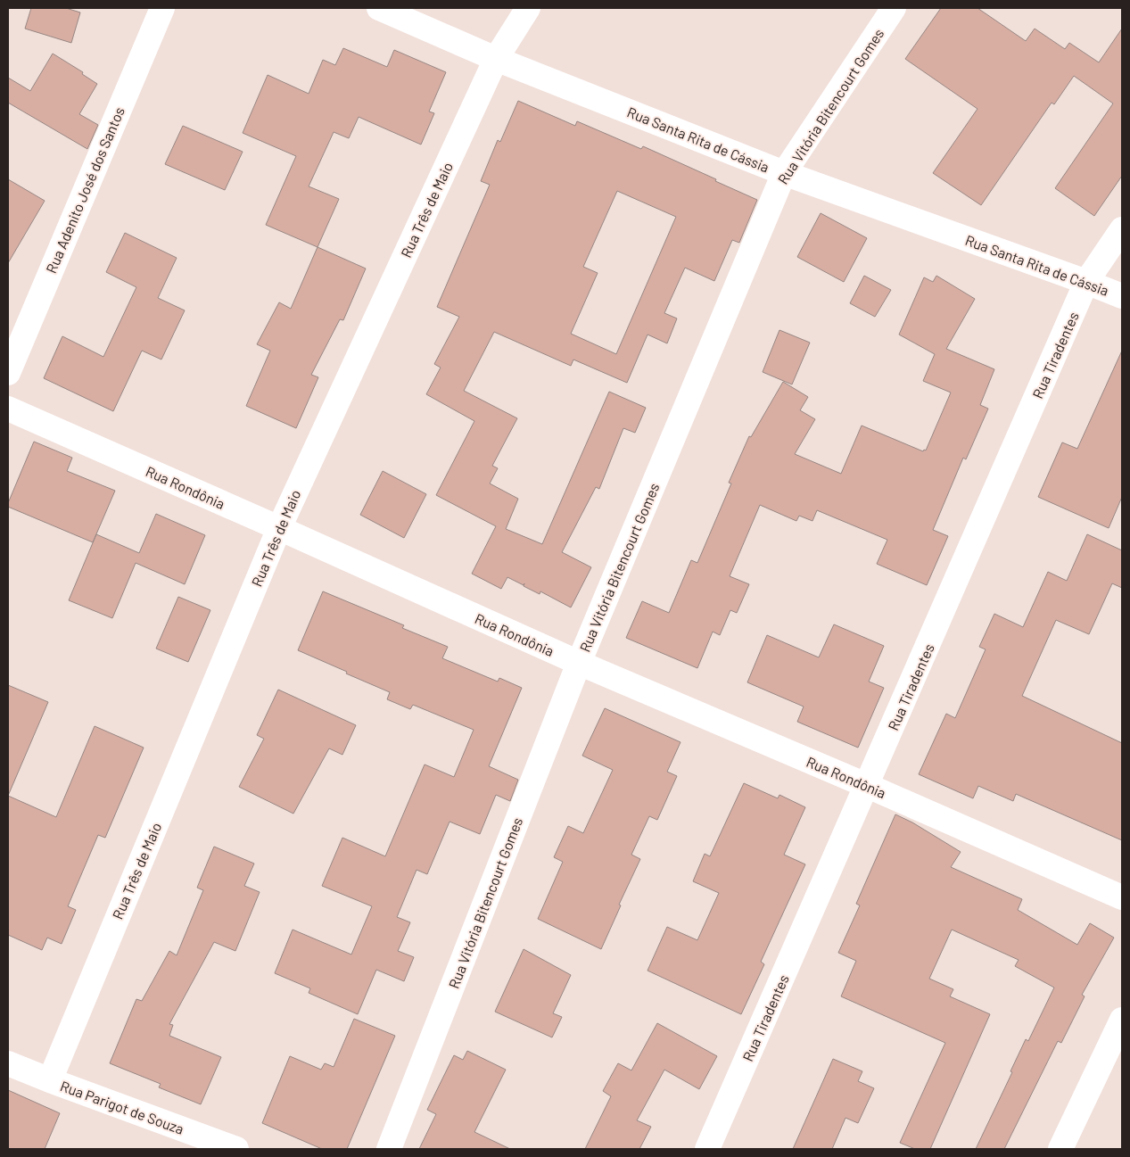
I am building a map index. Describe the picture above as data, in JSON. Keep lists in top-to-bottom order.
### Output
{
  "streets": {
    "street": [
      "Rua Vitória Bitencourt Gomes",
      "Rua Santa Rita de Cássia",
      "Rua Adenito José dos Santos",
      "Rua Três de Maio",
      "Rua Tiradentes",
      "Rua Rondônia",
      "Rua Parigot de Souza"
    ]
  },
  "crossings": [
    ["Rua Vitória Bitencourt Gomes", "Rua Santa Rita de Cássia"],
    ["Rua Vitória Bitencourt Gomes", "Rua Rondônia"],
    ["Rua Santa Rita de Cássia", "Rua Três de Maio"],
    ["Rua Santa Rita de Cássia", "Rua Tiradentes"],
    ["Rua Três de Maio", "Rua Rondônia"],
    ["Rua Três de Maio", "Rua Parigot de Souza"],
    ["Rua Tiradentes", "Rua Rondônia"]
  ]
}
